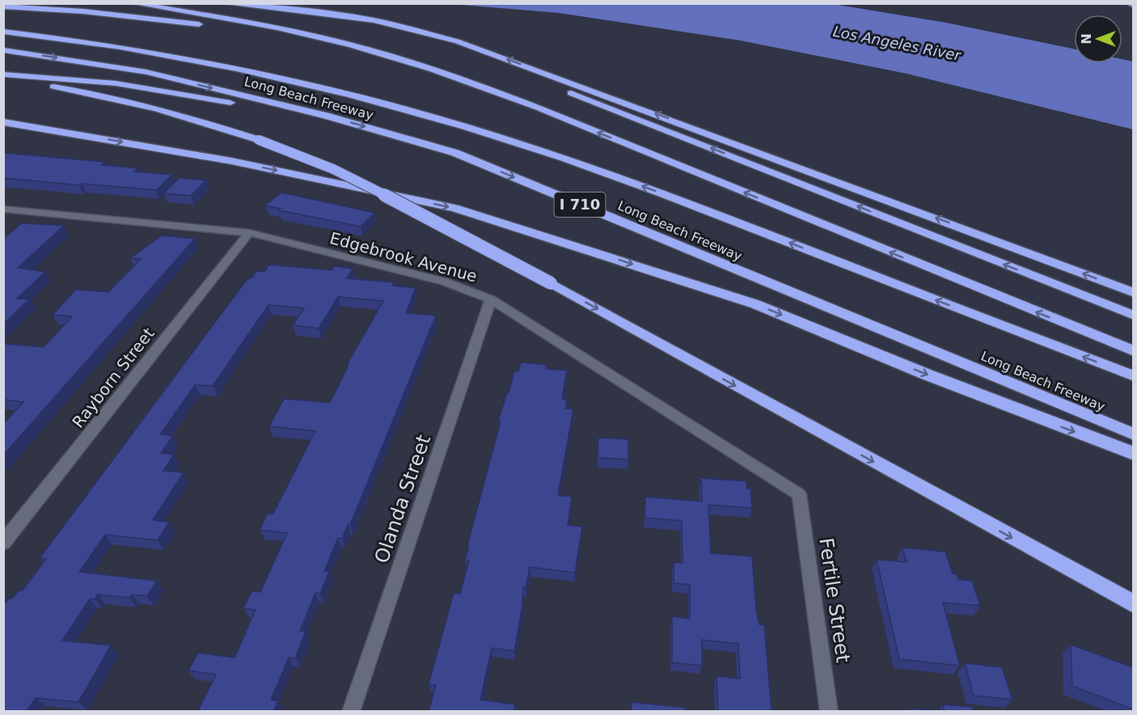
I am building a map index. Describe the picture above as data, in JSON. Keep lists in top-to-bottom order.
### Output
{
  "streets": {
    "highway": ["Long Beach Freeway", "I 710"],
    "street": [
      "Edgebrook Avenue",
      "Rayborn Street",
      "Olanda Street",
      "Fertile Street"
    ]
  },
  "crossings": [
    ["Edgebrook Avenue", "Rayborn Street"],
    ["Edgebrook Avenue", "Olanda Street"],
    ["Edgebrook Avenue", "Fertile Street"]
  ],
  "water": ["Los Angeles River"],
  "north": "left"
}
